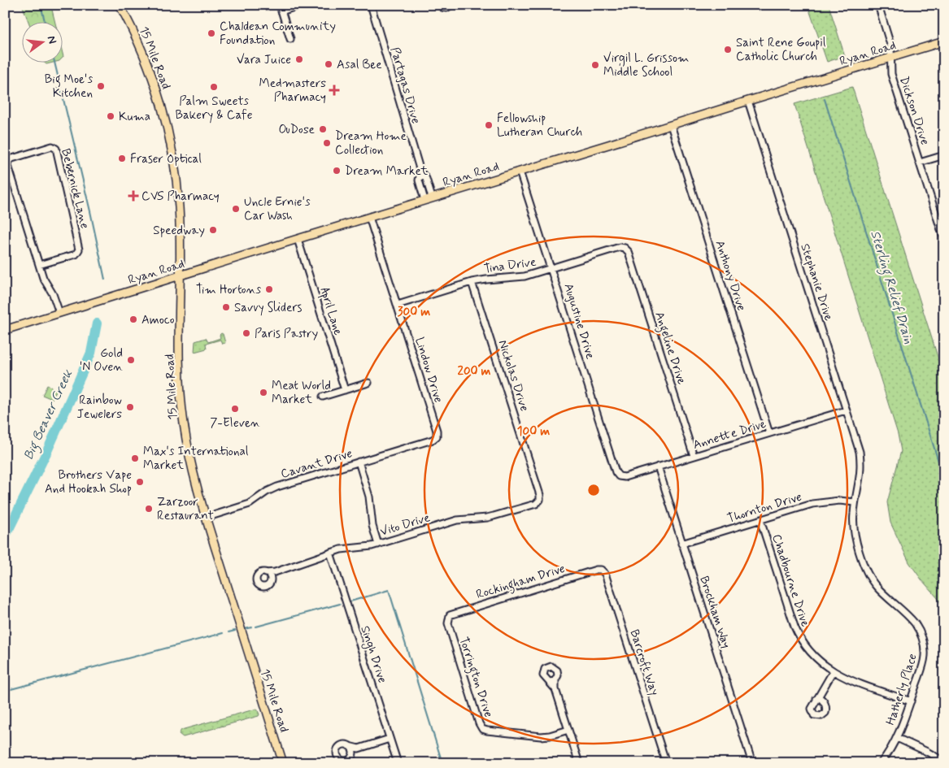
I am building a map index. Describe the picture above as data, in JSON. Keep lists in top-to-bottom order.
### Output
{
  "streets": {
    "main road": ["Ryan Road", "15 Mile Road"],
    "street": [
      "Partagas Drive",
      "Dickson Drive",
      "Bebernick Lane",
      "Tina Drive",
      "Anthony Drive",
      "Stephanie Drive",
      "April Lane",
      "Augustine Drive",
      "Angeline Drive",
      "Lindow Drive",
      "Nickolas Drive",
      "Annette Drive",
      "Cavant Drive",
      "Thornton Drive",
      "Vito Drive",
      "Chadbourne Drive",
      "Rockingham Drive",
      "Brockham Way",
      "Singh Drive",
      "Barcroft Way",
      "Torrington Drive",
      "Hatherly Place"
    ]
  },
  "crossings": [
    ["Ryan Road", "15 Mile Road"],
    ["Ryan Road", "Dickson Drive"],
    ["Ryan Road", "Bebernick Lane"],
    ["Ryan Road", "Anthony Drive"],
    ["Ryan Road", "Stephanie Drive"],
    ["Ryan Road", "April Lane"],
    ["Ryan Road", "Augustine Drive"],
    ["Ryan Road", "Lindow Drive"],
    ["15 Mile Road", "Cavant Drive"],
    ["Tina Drive", "Augustine Drive"],
    ["Tina Drive", "Angeline Drive"],
    ["Tina Drive", "Lindow Drive"],
    ["Tina Drive", "Nickolas Drive"],
    ["Anthony Drive", "Annette Drive"],
    ["Stephanie Drive", "Annette Drive"],
    ["Stephanie Drive", "Hatherly Place"],
    ["Augustine Drive", "Annette Drive"],
    ["Angeline Drive", "Annette Drive"],
    ["Lindow Drive", "Cavant Drive"],
    ["Nickolas Drive", "Vito Drive"],
    ["Annette Drive", "Brockham Way"],
    ["Thornton Drive", "Chadbourne Drive"],
    ["Thornton Drive", "Brockham Way"],
    ["Thornton Drive", "Hatherly Place"],
    ["Vito Drive", "Singh Drive"],
    ["Chadbourne Drive", "Hatherly Place"],
    ["Rockingham Drive", "Barcroft Way"],
    ["Rockingham Drive", "Torrington Drive"]
  ],
  "water": ["Sterling Relief Drain", "Big Beaver Creek"],
  "places": {
    "other": [
      "Chaldean Community Foundation",
      "Saint Rene Goupil Catholic Church",
      "Vara Juice",
      "Asal Bee",
      "Virgil L. Grissom Middle School",
      "Big Moe's Kitchen",
      "Palm Sweets Bakery & Cafe",
      "Kuma",
      "Fellowship Lutheran Church",
      "OuDose",
      "Dream Home Collection",
      "Fraser Optical",
      "Dream Market",
      "Uncle Ernie's Car Wash",
      "Speedway",
      "Tim Hortons",
      "Savvy Sliders",
      "Amoco",
      "Paris Pastry",
      "Gold 'N Oven",
      "Meat World Market",
      "Rainbow Jewelers",
      "7-Eleven",
      "Max's International Market",
      "Brothers Vape And Hookah Shop",
      "Zarzoor Restaurant"
    ],
    "health": ["Medmasters Pharmacy", "CVS Pharmacy"]
  },
  "north": "right",
  "rings": ["300 m", "200 m", "100 m"]
}
